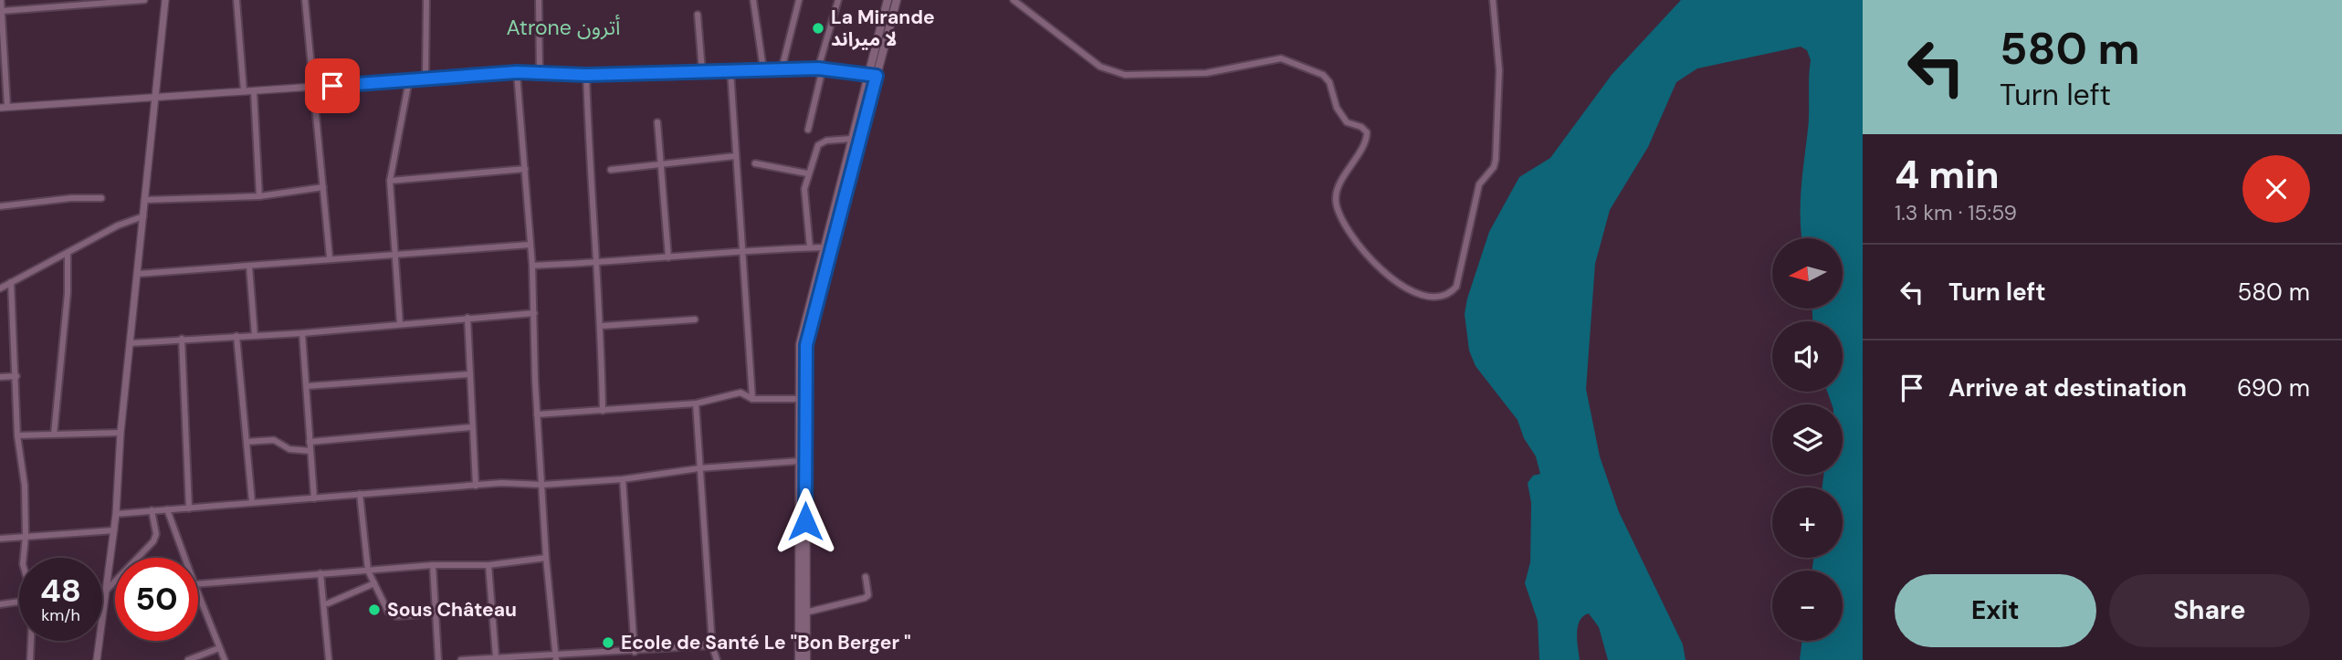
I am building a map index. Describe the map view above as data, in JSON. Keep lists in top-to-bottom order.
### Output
{
  "districts": ["Atrone أترون"],
  "places": ["La Mirande لا ميراند", "Sous Château", "Ecole de Santé Le \"Bon Berger \""],
  "north": "left",
  "page": {
    "turn": ["580 m", "Turn left"],
    "heading": ["4 min", "1.3 km · 15:59"],
    "map_buttons": ["+", "−"],
    "list": [
      {
        "name": "Turn left",
        "value": "580 m"
      },
      {
        "name": "Arrive at destination",
        "value": "690 m"
      }
    ],
    "speed": "48 km/h",
    "limit": "50",
    "buttons": ["Exit", "Share"]
  }
}
